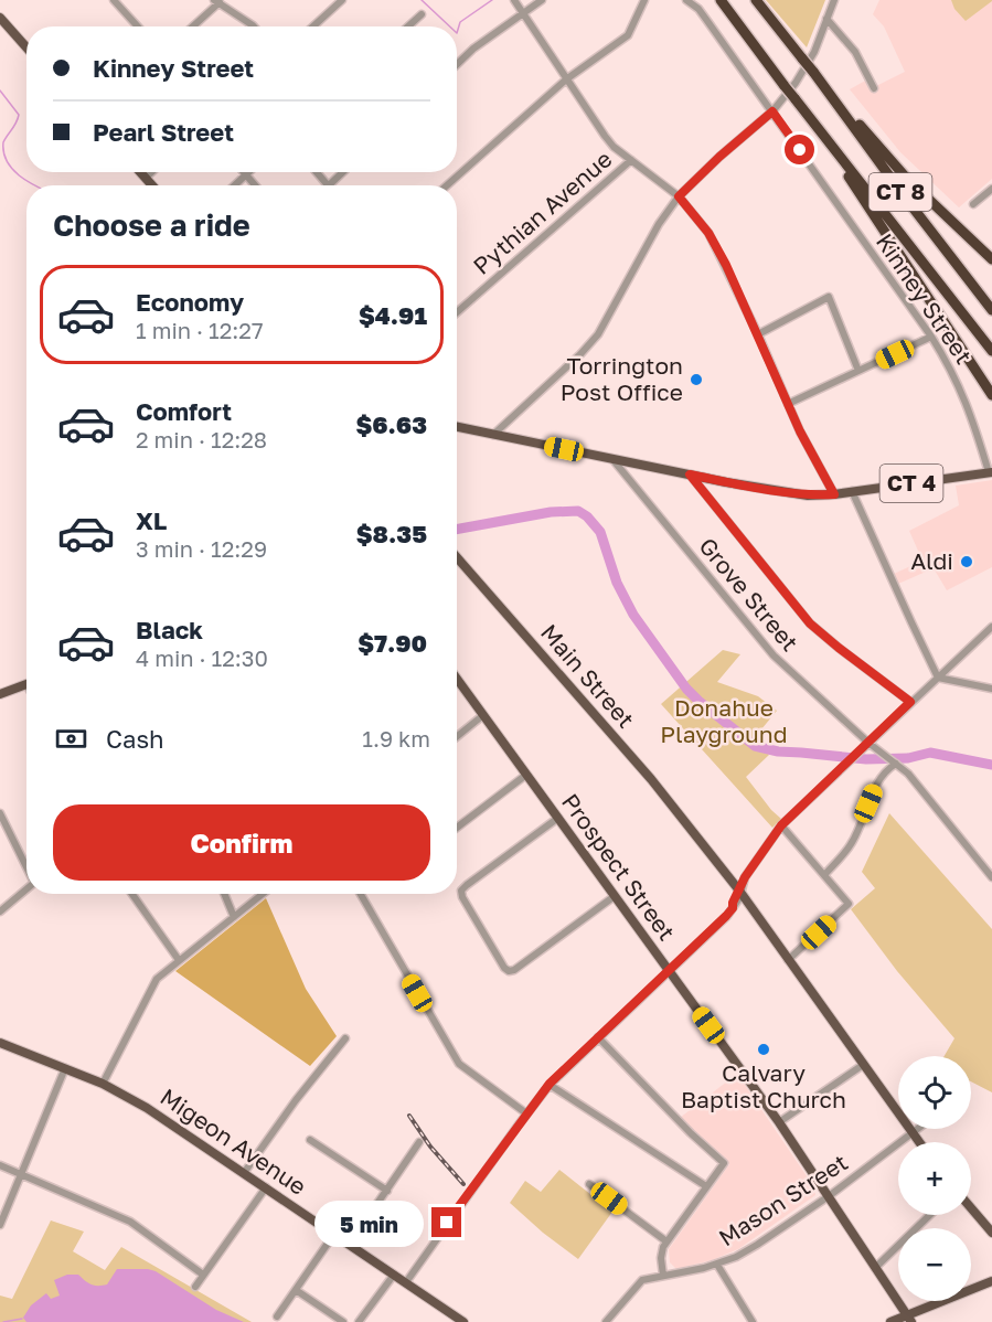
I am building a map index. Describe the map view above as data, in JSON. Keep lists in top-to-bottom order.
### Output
{
  "streets": {
    "highway": ["CT 8"],
    "main road": [
      "CT 4",
      "Main Street",
      "Prospect Street",
      "Migeon Avenue"
    ],
    "street": [
      "Pythian Avenue",
      "Kinney Street",
      "Grove Street",
      "Mason Street"
    ]
  },
  "crossings": [
    ["Kinney Street", "CT 4"],
    ["CT 4", "Grove Street"],
    ["Main Street", "Mason Street"],
    ["Prospect Street", "Mason Street"]
  ],
  "parks": ["Donahue Playground"],
  "places": ["Torrington Post Office", "Aldi", "Calvary Baptist Church"],
  "page": {
    "banner": ["Kinney Street", "Pearl Street"],
    "heading": "Choose a ride",
    "list": [
      {
        "name": "Economy",
        "note": "1 min · 12:27",
        "value": "$4.91"
      },
      {
        "name": "Comfort",
        "note": "2 min · 12:28",
        "value": "$6.63"
      },
      {
        "name": "XL",
        "note": "3 min · 12:29",
        "value": "$8.35"
      },
      {
        "name": "Black",
        "note": "4 min · 12:30",
        "value": "$7.90"
      }
    ],
    "pay": ["Cash", "1.9 km"],
    "buttons": "Confirm",
    "map_buttons": ["+", "−"],
    "bubble": "5 min"
  }
}
